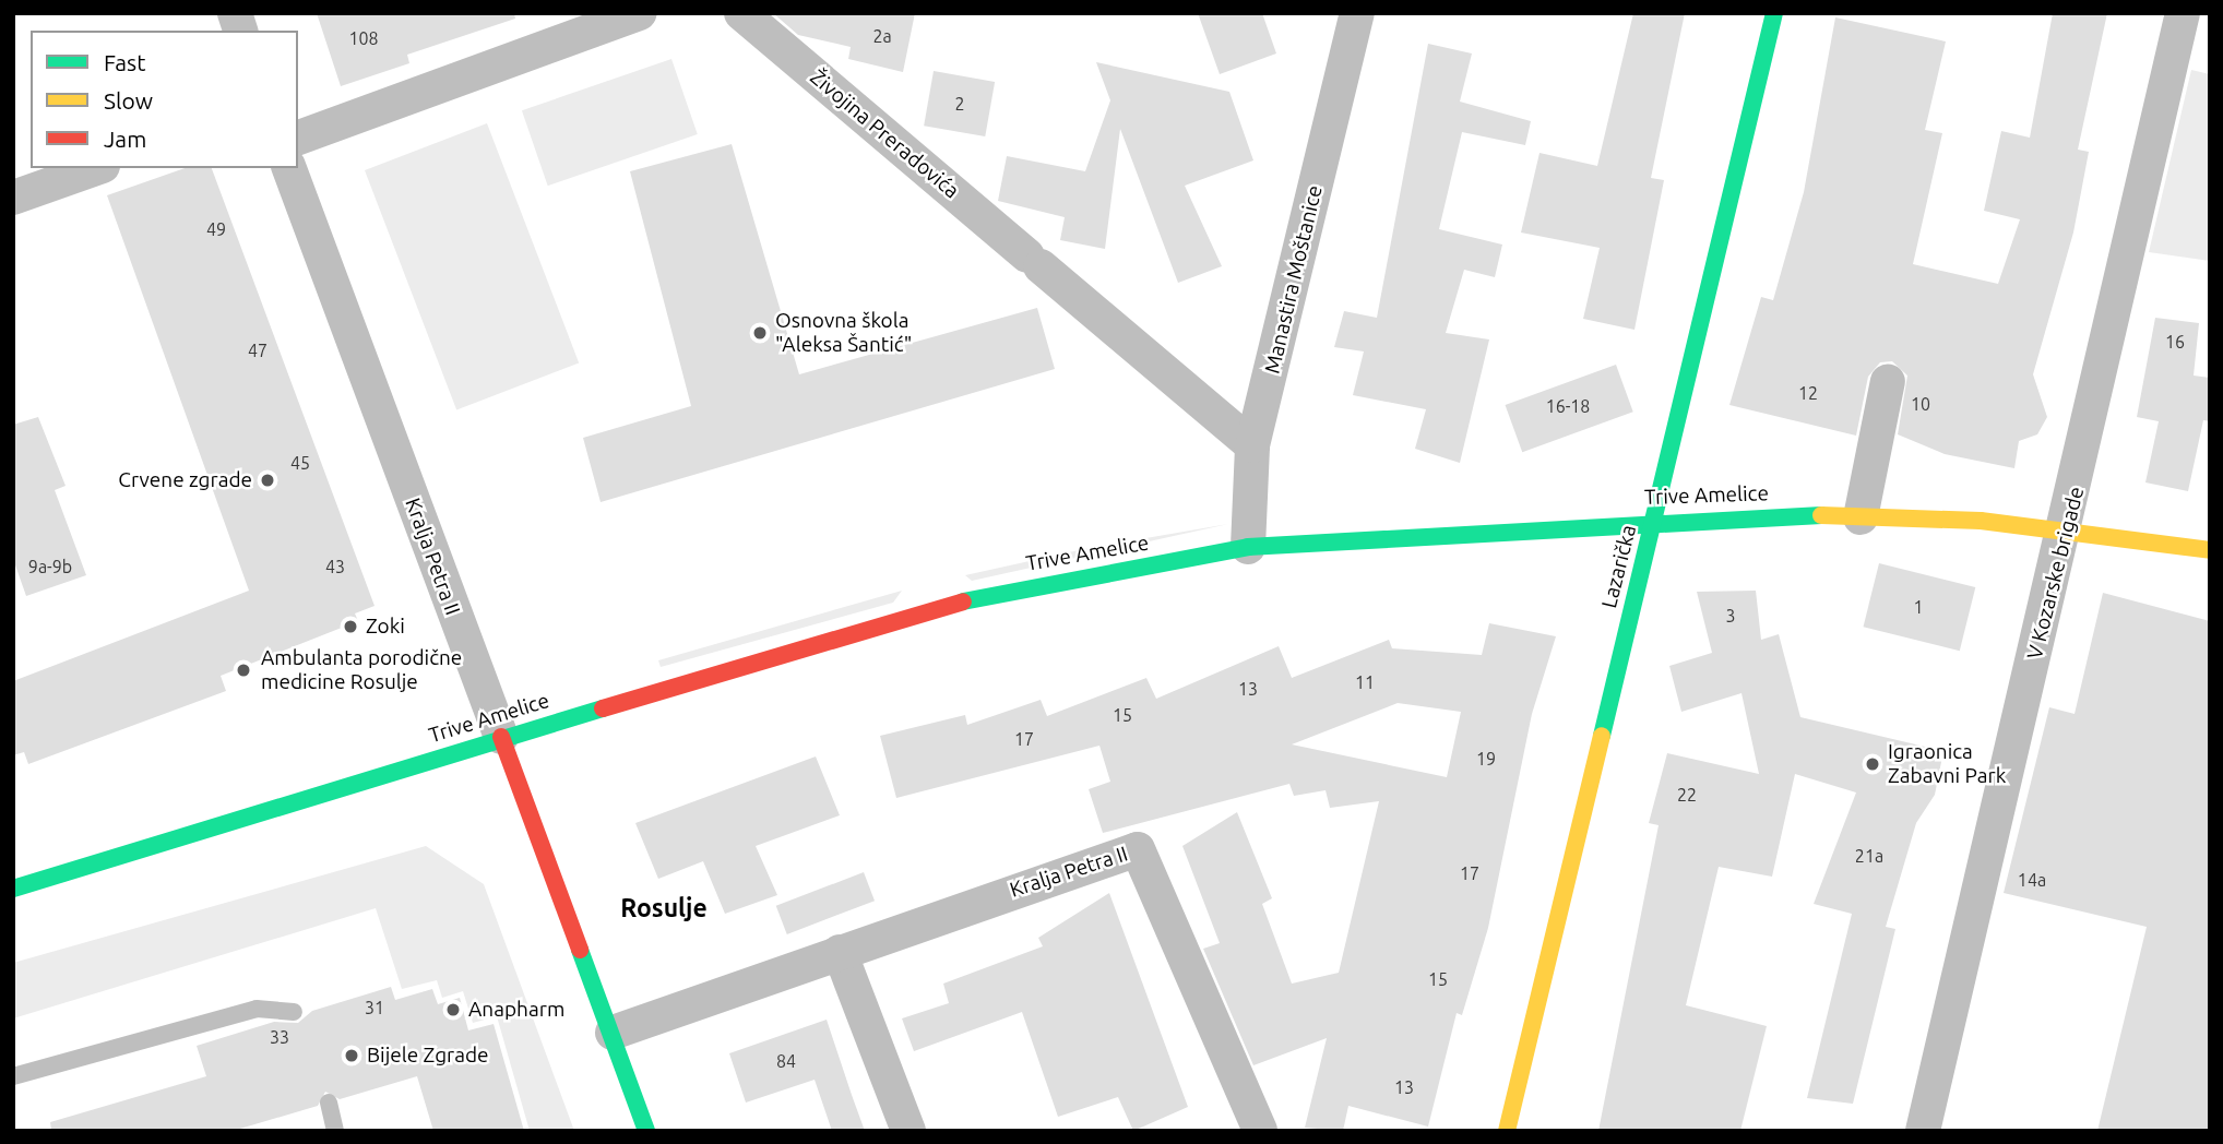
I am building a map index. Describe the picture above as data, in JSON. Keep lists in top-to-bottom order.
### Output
{
  "streets": {
    "main road": ["Trive Amelice", "Kralja Petra II", "Lazarička"],
    "street": ["Živojina Preradovića", "Manastira Moštanice", "V Kozarske brigade"]
  },
  "crossings": [
    ["Živojina Preradovića", "Manastira Moštanice"],
    ["Manastira Moštanice", "Trive Amelice"],
    ["Trive Amelice", "Kralja Petra II"],
    ["Trive Amelice", "Lazarička"],
    ["Trive Amelice", "V Kozarske brigade"]
  ],
  "districts": ["Rosulje"],
  "places": [
    "Osnovna škola \"Aleksa Šantić\"",
    "Crvene zgrade",
    "Zoki",
    "Ambulanta porodične medicine Rosulje",
    "Igraonica Zabavni Park",
    "Anapharm",
    "Bijele Zgrade"
  ],
  "house_numbers": [
    "2a",
    "108",
    "2",
    "49",
    "16",
    "47",
    "12",
    "10",
    "16-18",
    "45",
    "9a-9b",
    "43",
    "1",
    "3",
    "11",
    "13",
    "15",
    "17",
    "19",
    "22",
    "21a",
    "17",
    "14a",
    "15",
    "31",
    "33",
    "84",
    "13"
  ],
  "legend": ["Fast", "Slow", "Jam"]
}
